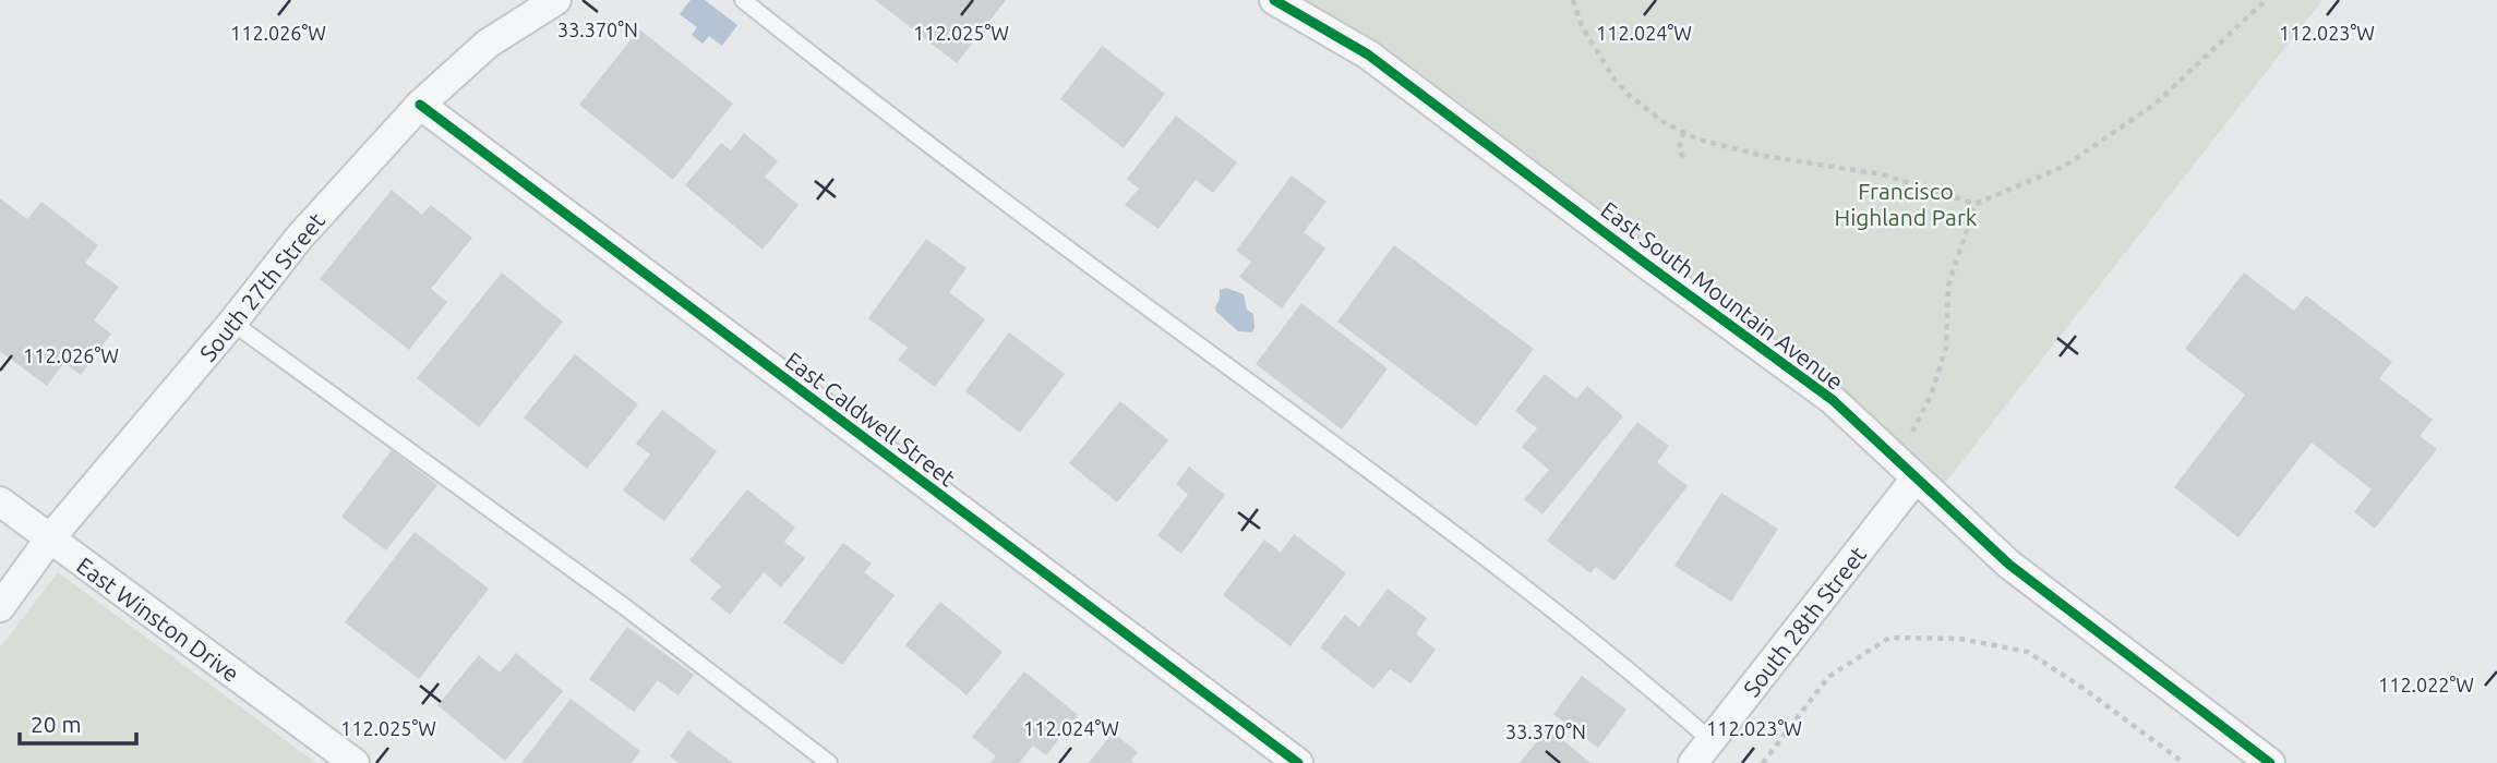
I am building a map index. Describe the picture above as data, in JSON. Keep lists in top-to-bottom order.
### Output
{
  "streets": {
    "street": [
      "South 27th Street",
      "East South Mountain Avenue",
      "East Caldwell Street",
      "East Winston Drive",
      "South 28th Street"
    ]
  },
  "crossings": [
    ["South 27th Street", "East Caldwell Street"],
    ["South 27th Street", "East Winston Drive"],
    ["East South Mountain Avenue", "South 28th Street"]
  ],
  "parks": ["Francisco Highland Park"],
  "scale_bar": "20 m",
  "coordinates": [
    "33.370°N",
    "112.026°W",
    "112.025°W",
    "112.024°W",
    "112.023°W",
    "112.022°W"
  ]
}
